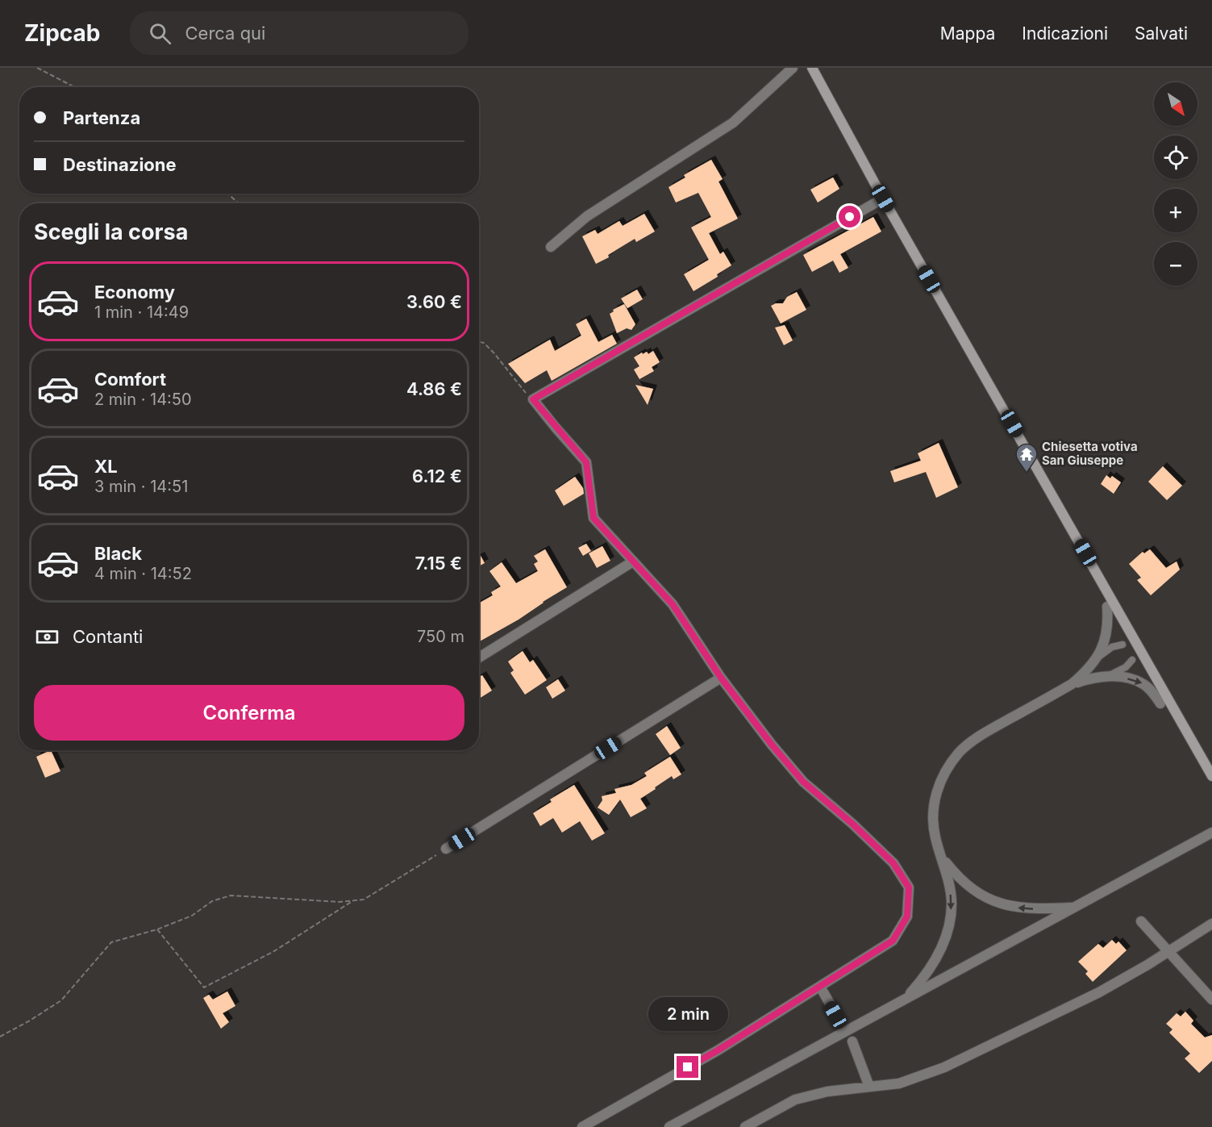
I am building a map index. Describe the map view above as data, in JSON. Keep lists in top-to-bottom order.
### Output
{
  "places": {
    "temple": ["Chiesetta votiva San Giuseppe"]
  },
  "north": "bottom right",
  "page": {
    "header": "Zipcab",
    "search": "Cerca qui",
    "nav": ["Mappa", "Indicazioni", "Salvati"],
    "map_buttons": ["+", "−"],
    "banner": ["Partenza", "Destinazione"],
    "heading": "Scegli la corsa",
    "list": [
      {
        "name": "Economy",
        "note": "1 min · 14:49",
        "value": "3.60 €"
      },
      {
        "name": "Comfort",
        "note": "2 min · 14:50",
        "value": "4.86 €"
      },
      {
        "name": "XL",
        "note": "3 min · 14:51",
        "value": "6.12 €"
      },
      {
        "name": "Black",
        "note": "4 min · 14:52",
        "value": "7.15 €"
      }
    ],
    "pay": ["Contanti", "750 m"],
    "buttons": "Conferma",
    "bubble": "2 min"
  }
}
